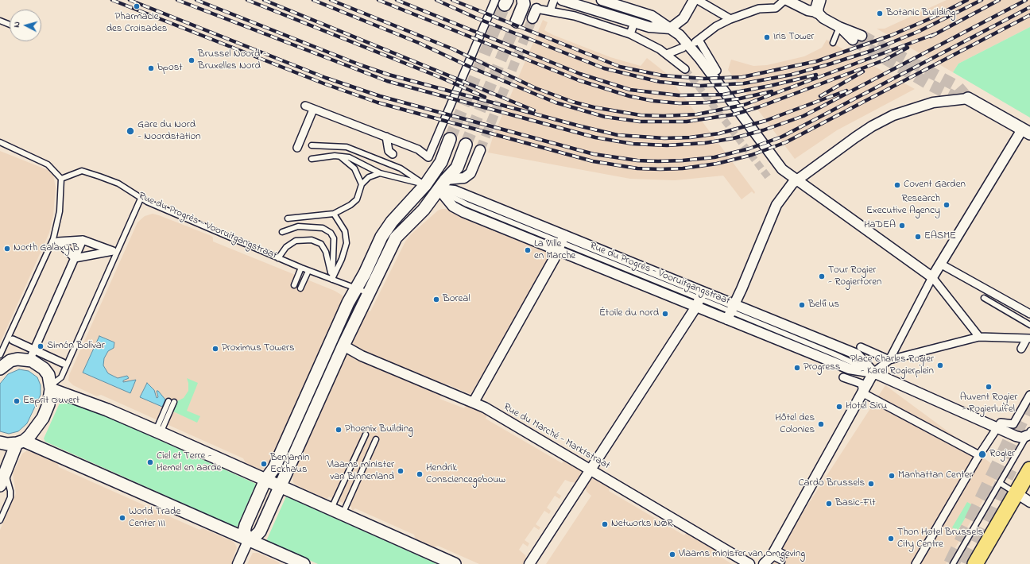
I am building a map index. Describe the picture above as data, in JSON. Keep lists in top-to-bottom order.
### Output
{
  "streets": {
    "street": ["Rue du Progrès - Vooruitgangstraat", "Rue du Marché - Marktstraat"]
  },
  "places": [
    "Pharmacie des Croisades",
    "Botanic Building",
    "Iris Tower",
    "Brussel Noord - Bruxelles Nord",
    "bpost",
    "Gare du Nord - Noordstation",
    "Covent Garden",
    "Research Executive Agency",
    "HaDEA",
    "EASME",
    "North Galaxy B",
    "La Ville en Marche",
    "Tour Rogier - Rogiertoren",
    "Boreal",
    "Belfius",
    "Étoile du nord",
    "Simón Bolívar",
    "Proximus Towers",
    "Place Charles Rogier - Karel Rogierplein",
    "Progress",
    "Auvent Rogier - Rogierluifel",
    "Esprit Ouvert",
    "Hotel Siru",
    "Hôtel des Colonies",
    "Phoenix Building",
    "Rogier",
    "Ciel et Terre - Hemel en aarde",
    "Benjamin Eckhaus",
    "Vlaams minister van Binnenland",
    "Hendrik Consciencegebouw",
    "Manhattan Center",
    "Cardo Brussels",
    "Basic-Fit",
    "World Trade Center III",
    "Networks NØR",
    "Thon Hotel Brussels City Centre",
    "Vlaams minister van Omgeving"
  ],
  "north": "left"
}
